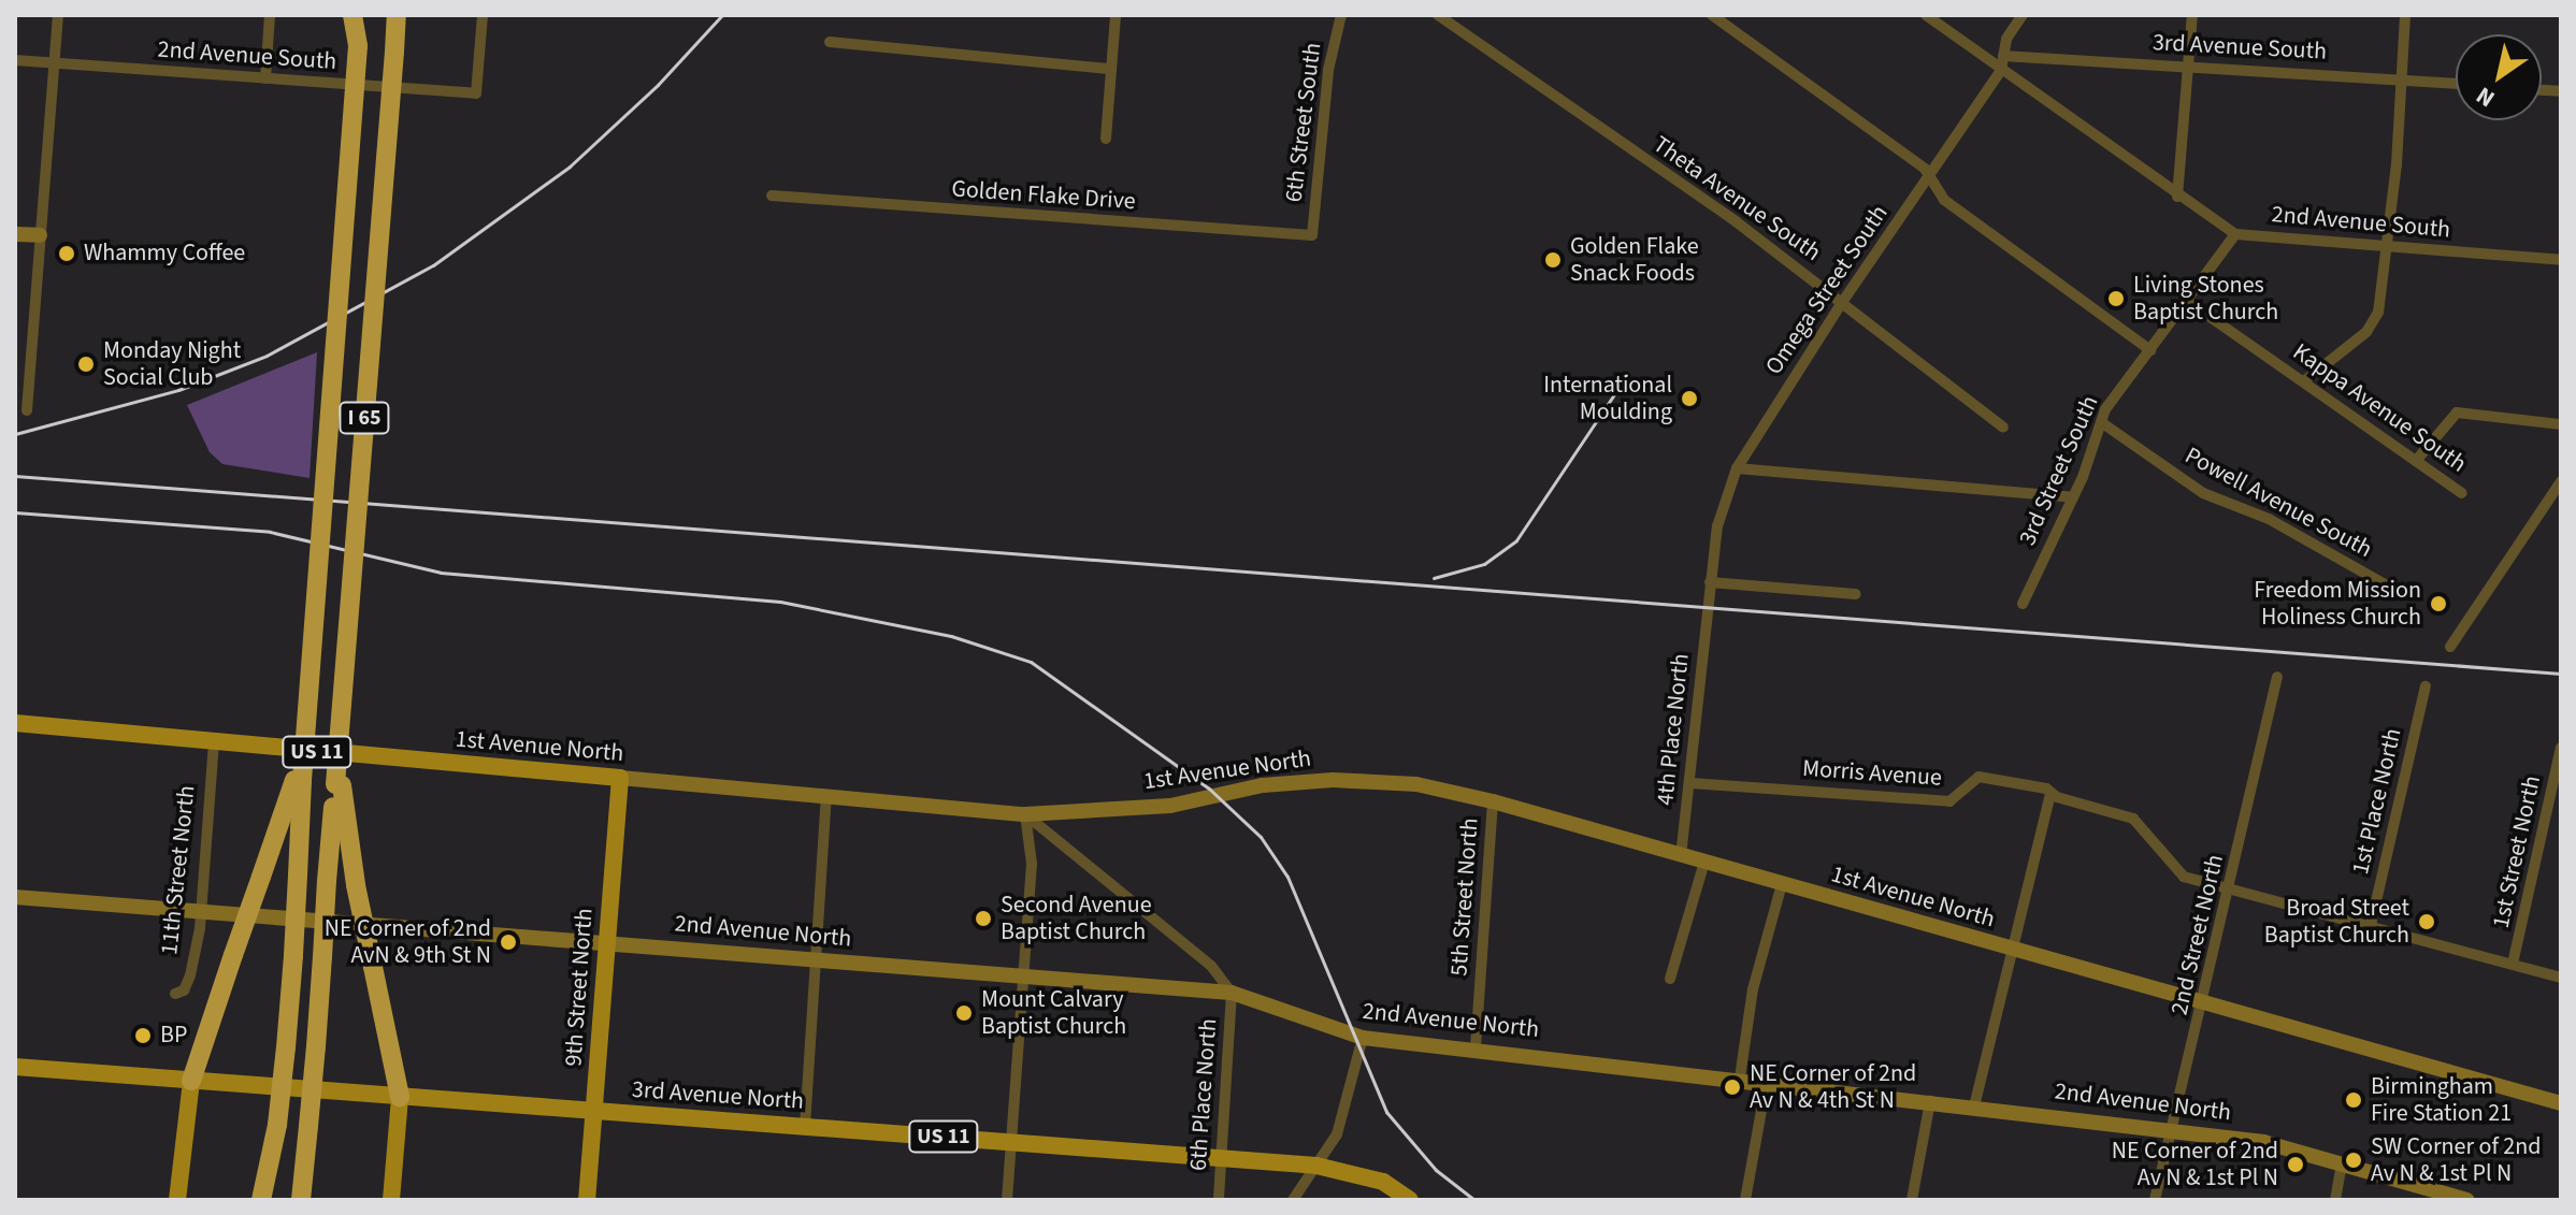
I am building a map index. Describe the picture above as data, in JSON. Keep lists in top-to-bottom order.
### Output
{
  "streets": {
    "highway": ["I 65"],
    "main road": [
      "1st Avenue North",
      "US 11",
      "9th Street North",
      "3rd Avenue North"
    ],
    "street": [
      "3rd Avenue South",
      "2nd Avenue South",
      "6th Street South",
      "Golden Flake Drive",
      "Theta Avenue South",
      "Omega Street South",
      "Kappa Avenue South",
      "3rd Street South",
      "Powell Avenue South",
      "4th Place North",
      "Morris Avenue",
      "1st Place North",
      "1st Street North",
      "11th Street North",
      "5th Street North",
      "2nd Avenue North",
      "2nd Street North",
      "6th Place North"
    ]
  },
  "crossings": [
    ["3rd Avenue South", "Omega Street South"],
    ["2nd Avenue South", "3rd Street South"],
    ["6th Street South", "Golden Flake Drive"],
    ["Theta Avenue South", "Omega Street South"],
    ["Omega Street South", "4th Place North"],
    ["Kappa Avenue South", "3rd Street South"],
    ["3rd Street South", "Powell Avenue South"],
    ["4th Place North", "1st Avenue North"],
    ["4th Place North", "Morris Avenue"],
    ["1st Avenue North", "11th Street North"],
    ["1st Avenue North", "5th Street North"],
    ["1st Avenue North", "2nd Street North"],
    ["1st Avenue North", "9th Street North"],
    ["Morris Avenue", "1st Place North"],
    ["Morris Avenue", "1st Street North"],
    ["Morris Avenue", "2nd Street North"],
    ["11th Street North", "2nd Avenue North"],
    ["5th Street North", "2nd Avenue North"],
    ["2nd Avenue North", "2nd Street North"],
    ["2nd Avenue North", "9th Street North"],
    ["2nd Avenue North", "6th Place North"],
    ["9th Street North", "3rd Avenue North"],
    ["6th Place North", "3rd Avenue North"]
  ],
  "places": [
    "Whammy Coffee",
    "Golden Flake Snack Foods",
    "Living Stones Baptist Church",
    "Monday Night Social Club",
    "International Moulding",
    "Freedom Mission Holiness Church",
    "Second Avenue Baptist Church",
    "Broad Street Baptist Church",
    "NE Corner of 2nd AvN & 9th St N",
    "Mount Calvary Baptist Church",
    "BP",
    "NE Corner of 2nd Av N & 4th St N",
    "Birmingham Fire Station 21",
    "SW Corner of 2nd Av N & 1st Pl N",
    "NE Corner of 2nd Av N & 1st Pl N"
  ],
  "north": "bottom left"
}
